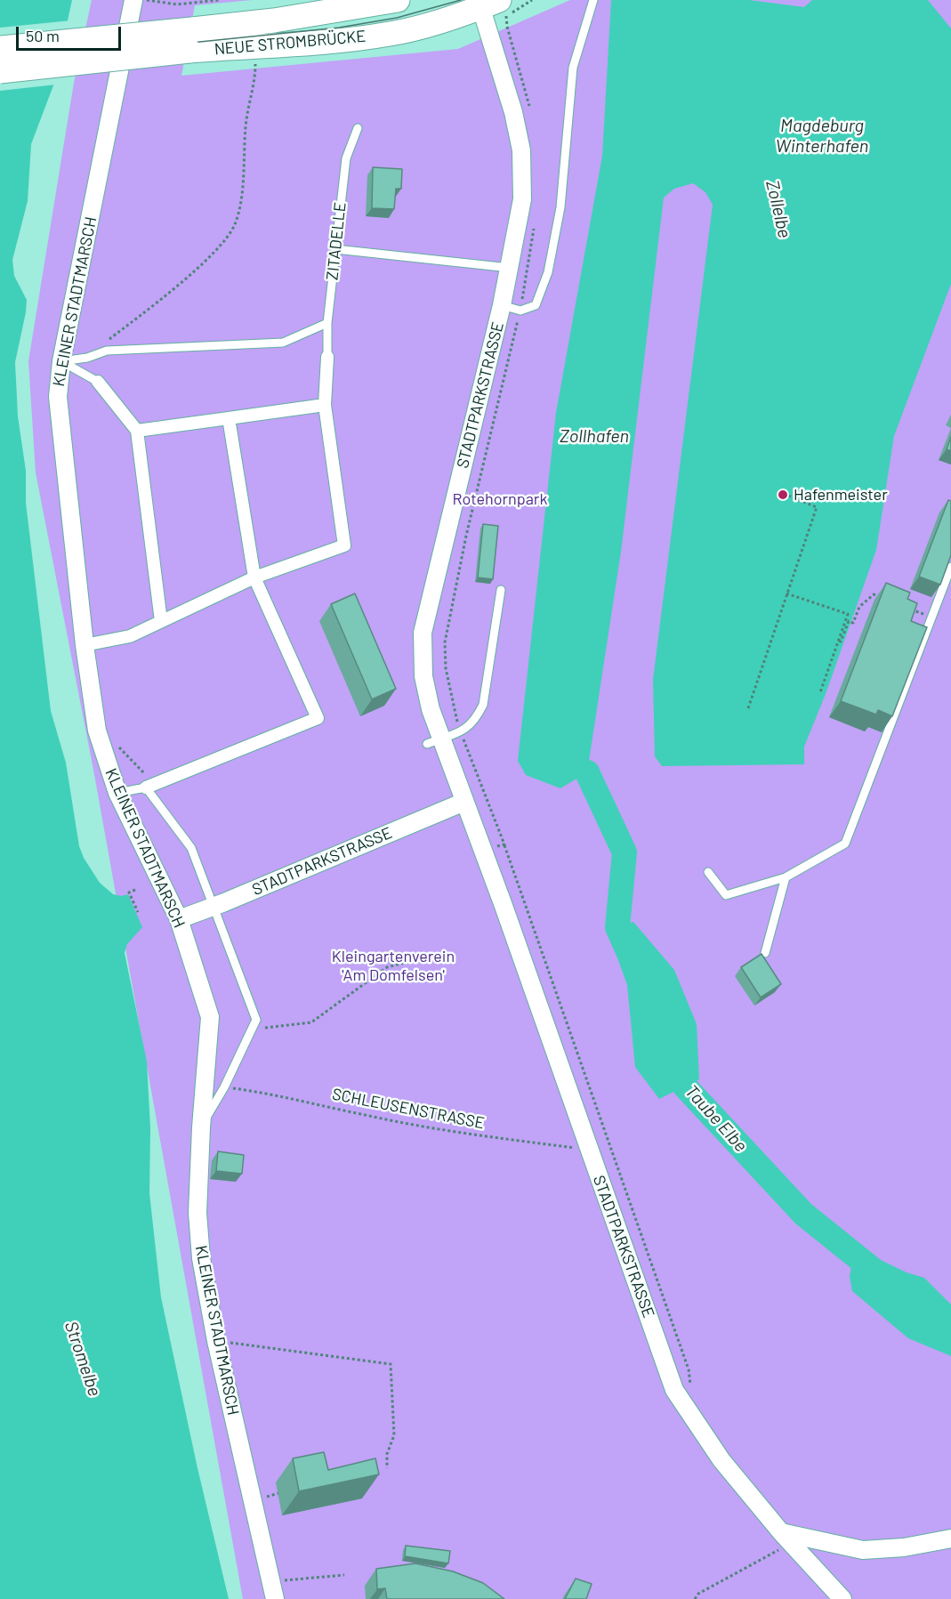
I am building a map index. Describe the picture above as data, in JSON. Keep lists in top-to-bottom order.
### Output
{
  "streets": {
    "main road": ["NEUE STROMBRÜCKE"],
    "street": ["KLEINER STADTMARSCH", "STADTPARKSTRASSE"],
    "lane": ["ZITADELLE"],
    "path": ["SCHLEUSENSTRASSE"]
  },
  "crossings": [
    ["NEUE STROMBRÜCKE", "STADTPARKSTRASSE"],
    ["KLEINER STADTMARSCH", "STADTPARKSTRASSE"],
    ["STADTPARKSTRASSE", "SCHLEUSENSTRASSE"]
  ],
  "water": [
    "Magdeburg Winterhafen",
    "Zollelbe",
    "Zollhafen",
    "Taube Elbe",
    "Stromelbe"
  ],
  "parks": ["Rotehornpark", "Kleingartenverein 'Am Domfelsen'"],
  "places": ["Hafenmeister"],
  "scale_bar": "50 m"
}
